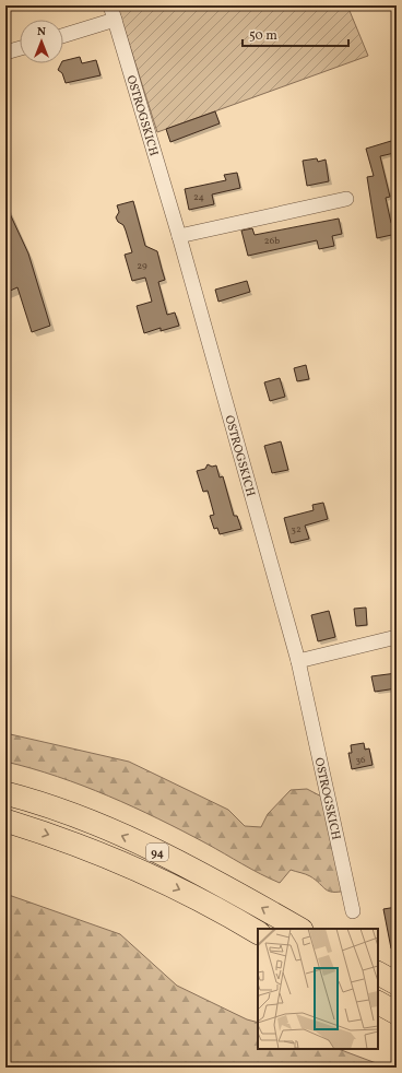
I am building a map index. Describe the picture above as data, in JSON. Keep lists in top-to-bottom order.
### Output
{
  "streets": {
    "main road": ["94"],
    "street": ["OSTROGSKICH"]
  },
  "house_numbers": [
    "24",
    "26b",
    "29",
    "32",
    "36"
  ],
  "scale_bar": "50 m",
  "north": "top"
}
